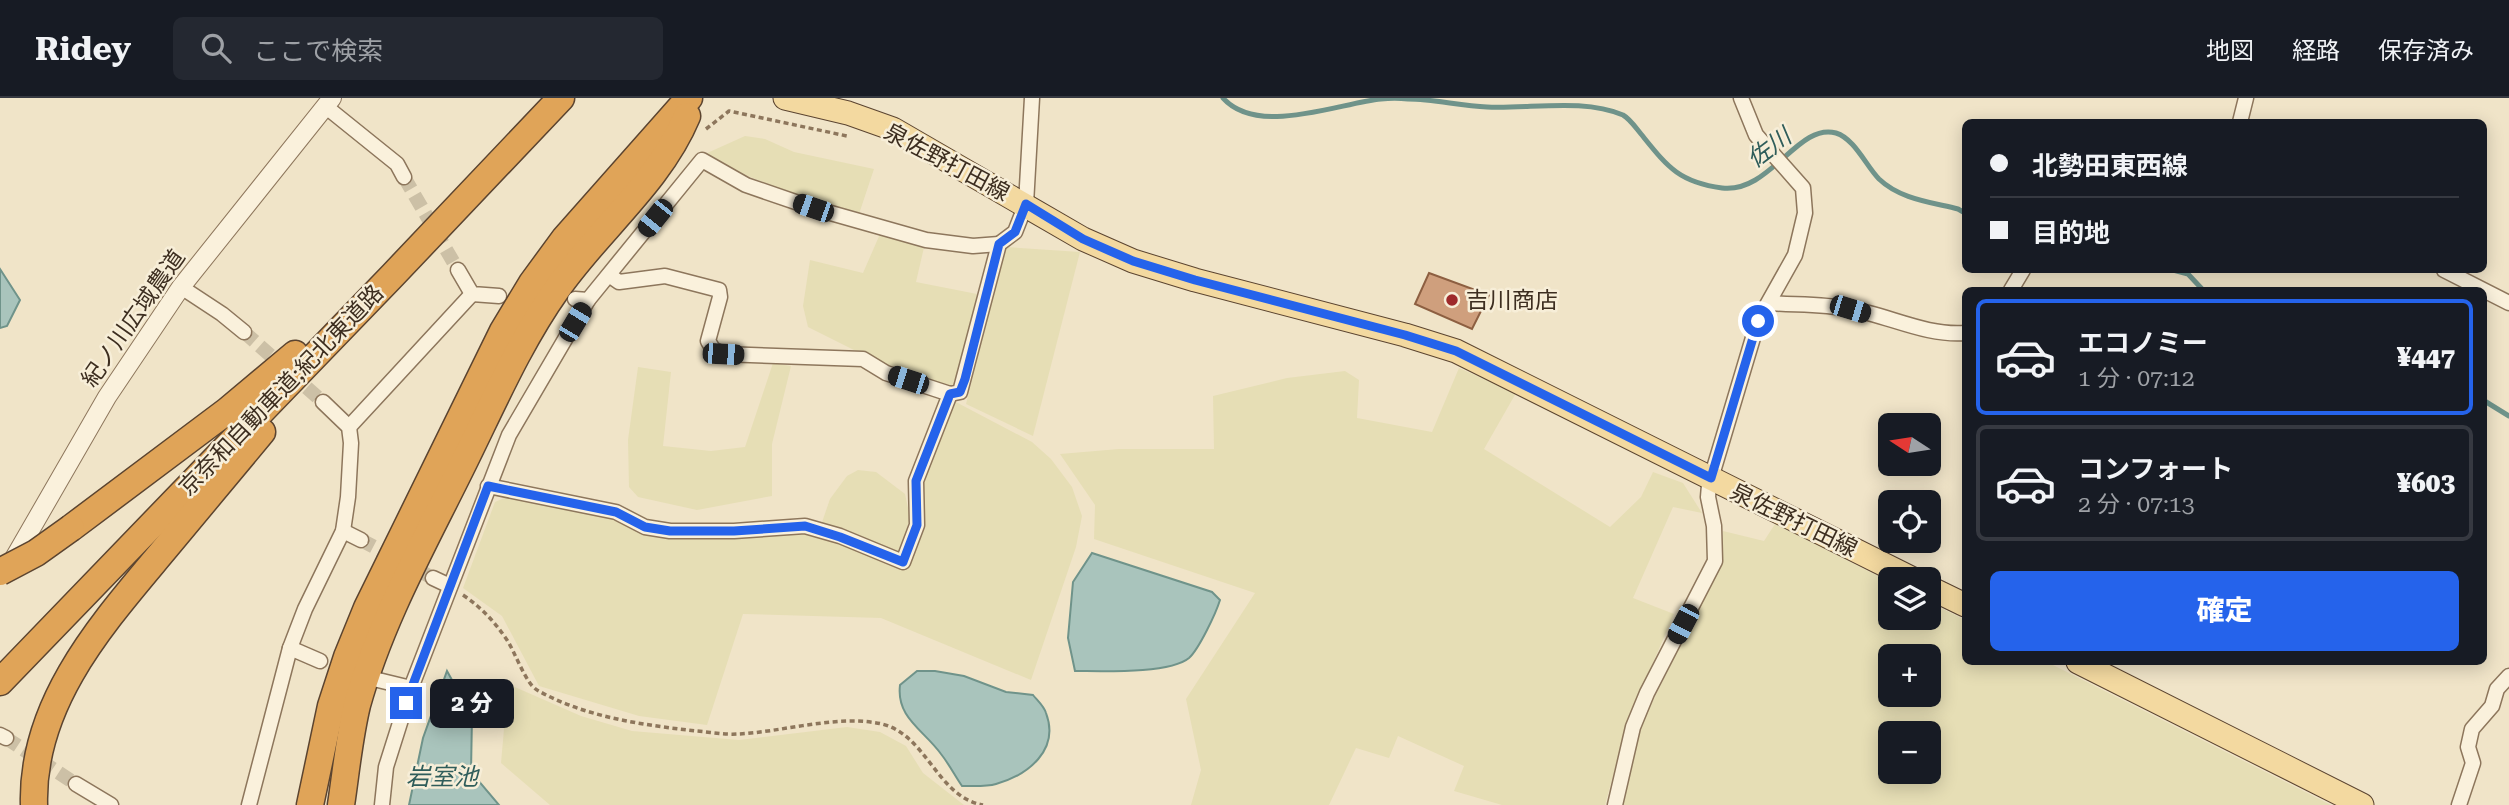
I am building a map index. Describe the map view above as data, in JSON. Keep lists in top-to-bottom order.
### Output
{
  "streets": {
    "highway": ["京奈和自動車道;紀北東道路"],
    "main road": ["泉佐野打田線"],
    "street": ["紀ノ川広域農道"]
  },
  "water": ["佐川", "岩室池"],
  "places": ["吉川商店"],
  "north": "left",
  "page": {
    "header": "Ridey",
    "search": "ここで検索",
    "nav": ["地図", "経路", "保存済み"],
    "banner": ["北勢田東西線", "目的地"],
    "list": [
      {
        "name": "エコノミー",
        "note": "1 分 · 07:12",
        "value": "¥447"
      },
      {
        "name": "コンフォート",
        "note": "2 分 · 07:13",
        "value": "¥603"
      }
    ],
    "map_buttons": ["+", "−"],
    "buttons": "確定",
    "bubble": "2 分"
  }
}
